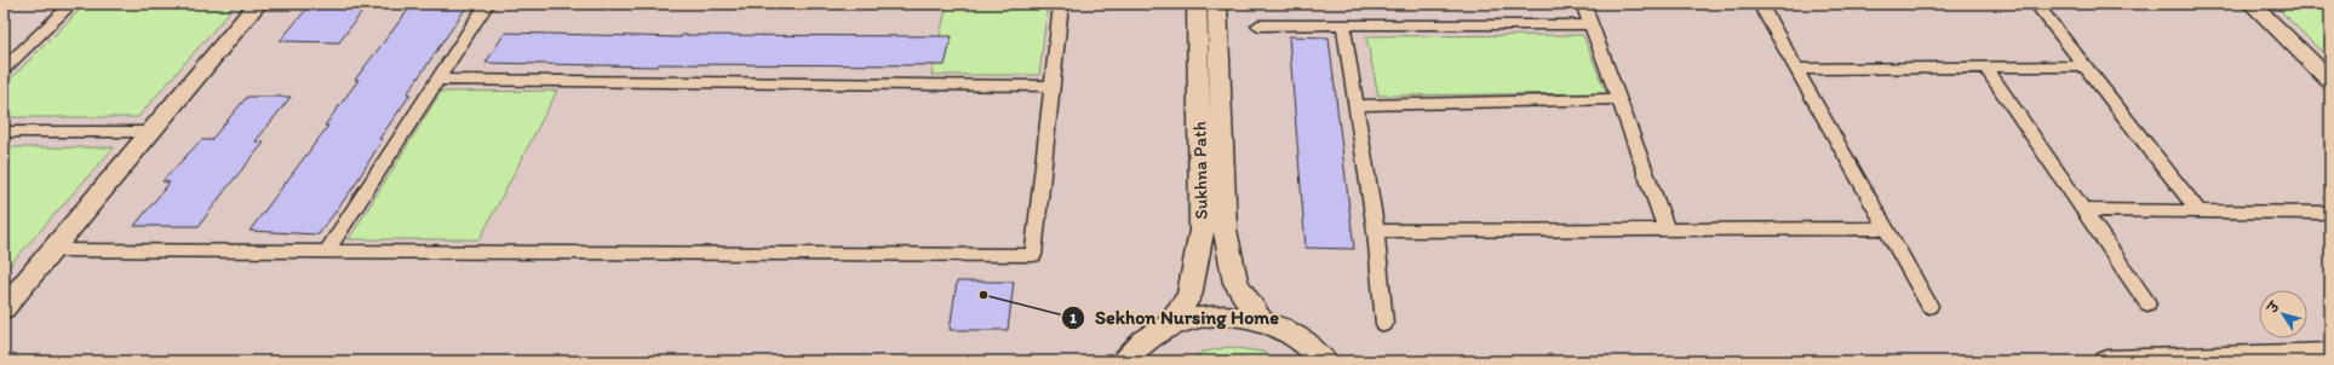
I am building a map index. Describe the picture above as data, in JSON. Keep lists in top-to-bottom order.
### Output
{
  "streets": {
    "main road": ["Sukhna Path"]
  },
  "places": ["Sekhon Nursing Home"],
  "north": "top left"
}
